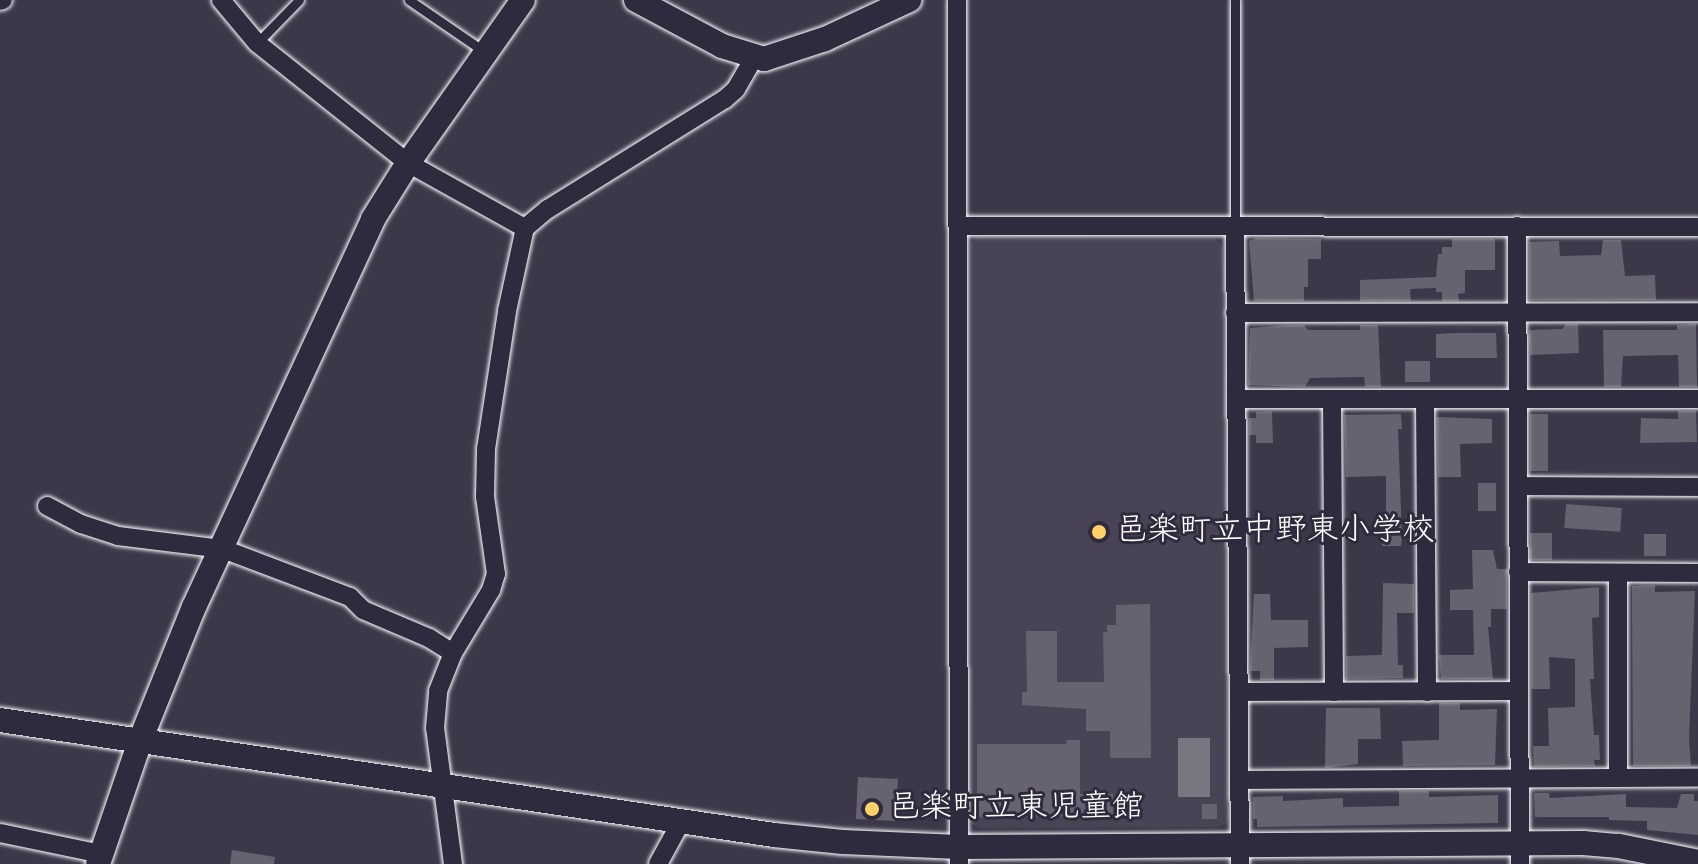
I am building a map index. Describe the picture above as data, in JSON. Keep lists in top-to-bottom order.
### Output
{
  "places": ["邑楽町立中野東小学校", "邑楽町立東児童館"]
}
